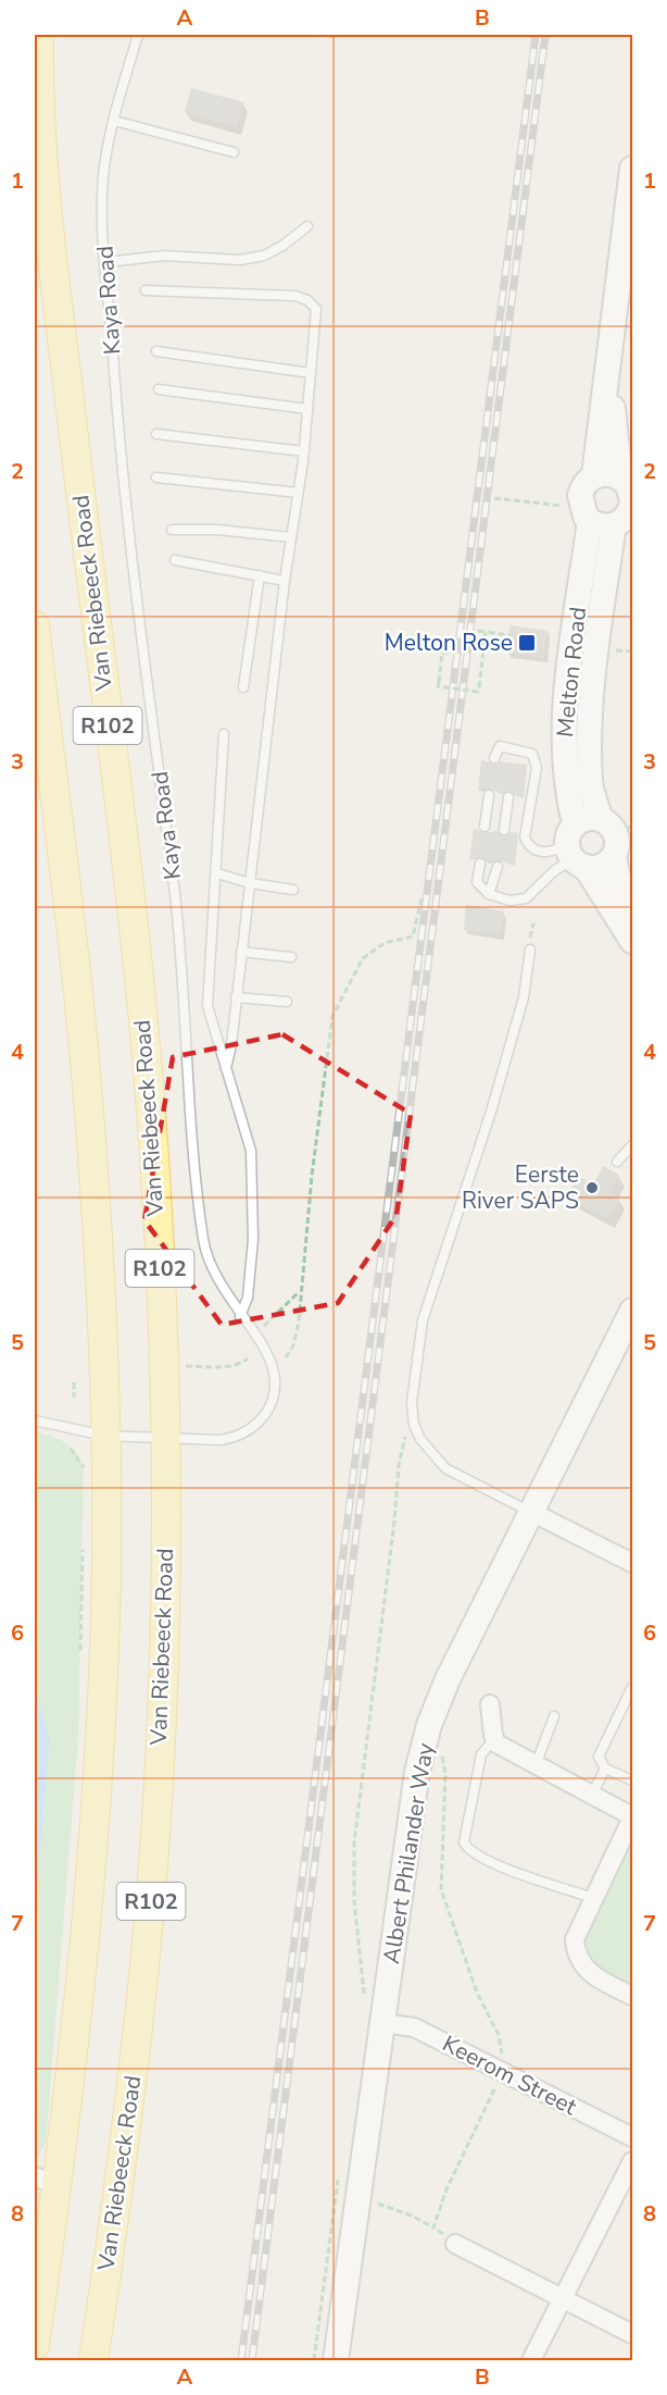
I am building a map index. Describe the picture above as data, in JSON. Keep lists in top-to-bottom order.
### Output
{
  "streets": {
    "main road": ["Van Riebeeck Road", "R102"],
    "street": ["Melton Road", "Albert Philander Way", "Keerom Street"],
    "lane": ["Kaya Road"]
  },
  "crossings": [
    ["Kaya Road", "Van Riebeeck Road"],
    ["Kaya Road", "R102"],
    ["Albert Philander Way", "Keerom Street"]
  ],
  "places": {
    "transit": ["Melton Rose"],
    "other": ["Eerste River SAPS"]
  },
  "grid": {
    "columns": ["A", "B"],
    "rows": [
      "1",
      "2",
      "3",
      "4",
      "5",
      "6",
      "7",
      "8"
    ]
  }
}
